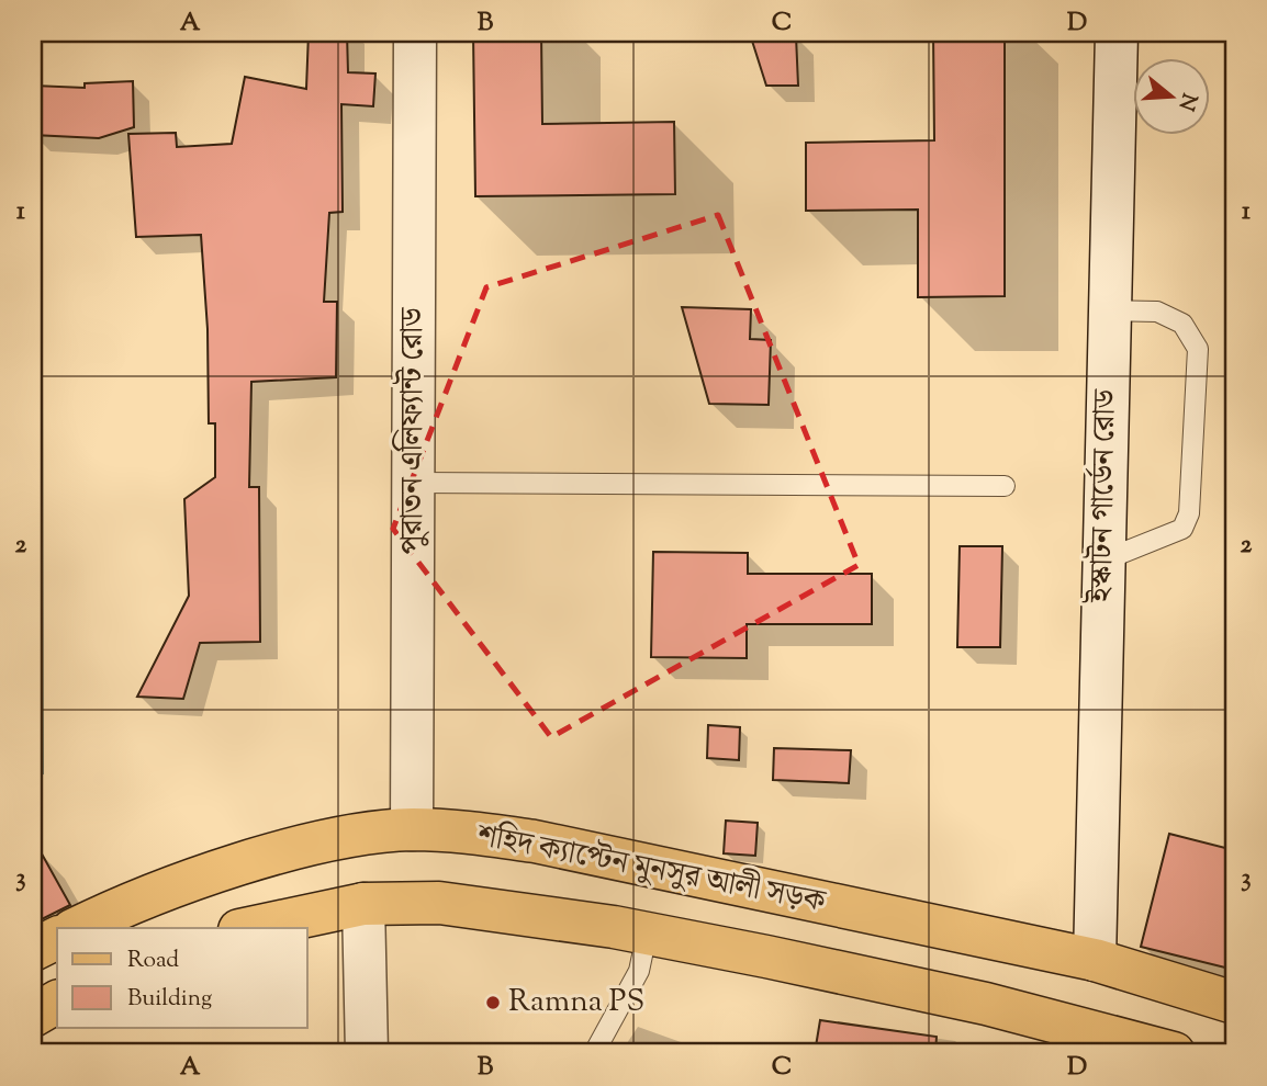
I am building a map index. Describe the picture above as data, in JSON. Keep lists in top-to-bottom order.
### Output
{
  "streets": {
    "main road": ["শহিদ ক্যাপ্টেন মুনসুর আলী সড়ক"],
    "street": ["পুরাতন এলিফ্যান্ট রোড", "ইস্কাটন গার্ডেন রোড"]
  },
  "crossings": [
    ["পুরাতন এলিফ্যান্ট রোড", "শহিদ ক্যাপ্টেন মুনসুর আলী সড়ক"],
    ["ইস্কাটন গার্ডেন রোড", "শহিদ ক্যাপ্টেন মুনসুর আলী সড়ক"]
  ],
  "places": ["Ramna PS"],
  "legend": ["Road", "Building"],
  "north": "right",
  "grid": {
    "columns": [
      "A",
      "B",
      "C",
      "D"
    ],
    "rows": ["1", "2", "3"]
  }
}
